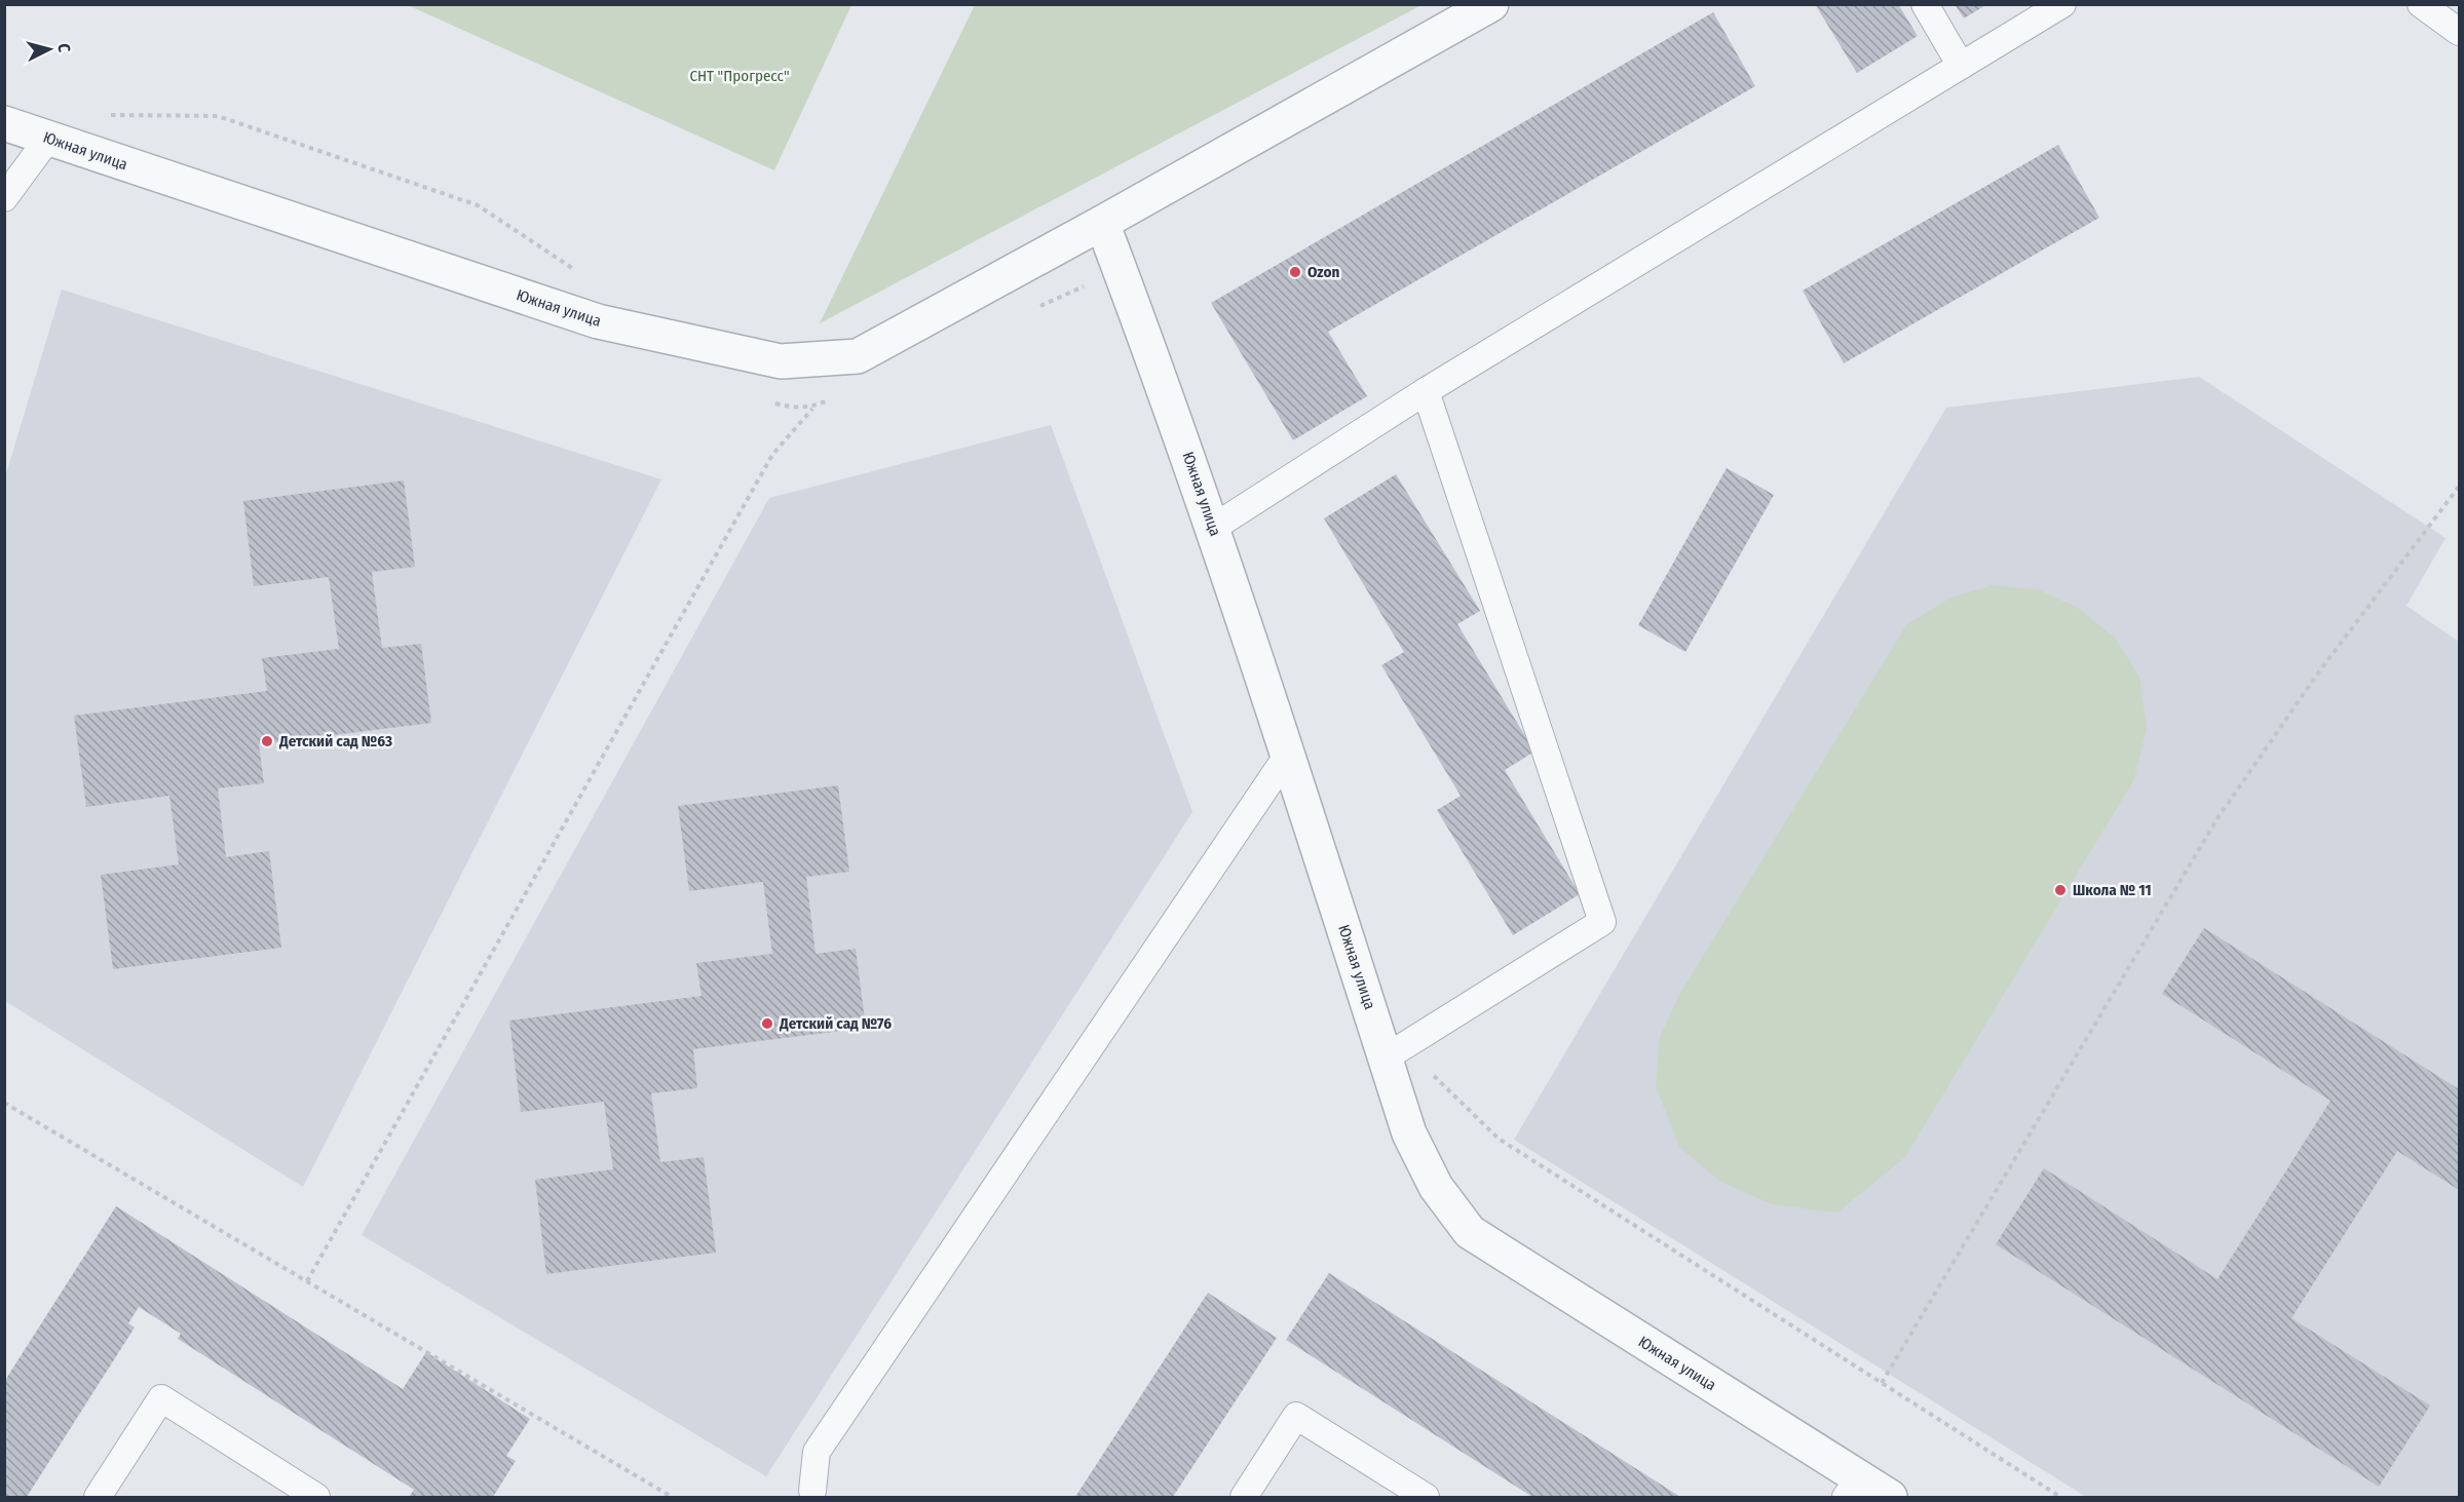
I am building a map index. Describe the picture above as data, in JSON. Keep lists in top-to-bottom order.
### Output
{
  "streets": {
    "street": ["Южная улица"]
  },
  "parks": ["СНТ \"Прогресс\""],
  "places": [
    "Ozon",
    "Детский сад №63",
    "Школа № 11",
    "Детский сад №76"
  ],
  "north": "right"
}
